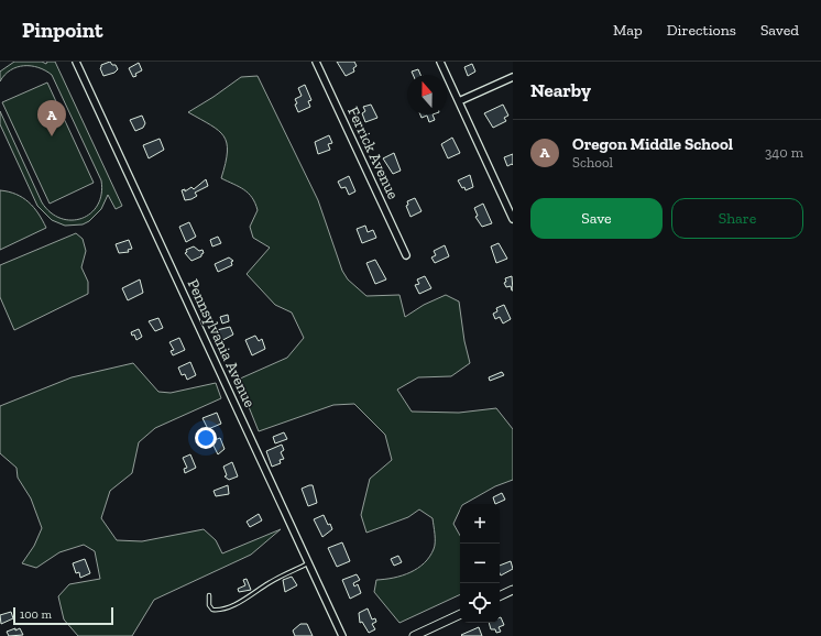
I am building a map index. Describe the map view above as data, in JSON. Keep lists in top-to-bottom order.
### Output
{
  "streets": {
    "street": ["Ferrick Avenue", "Pennsylvania Avenue"]
  },
  "scale_bar": "100 m",
  "north": "top",
  "page": {
    "header": "Pinpoint",
    "nav": ["Map", "Directions", "Saved"],
    "heading": "Nearby",
    "pins": "A",
    "list": [
      {
        "mark": "A",
        "name": "Oregon Middle School",
        "note": "School",
        "value": "340 m"
      }
    ],
    "buttons": ["Save", "Share"],
    "map_buttons": ["+", "−"],
    "scale": "100 m"
  }
}
